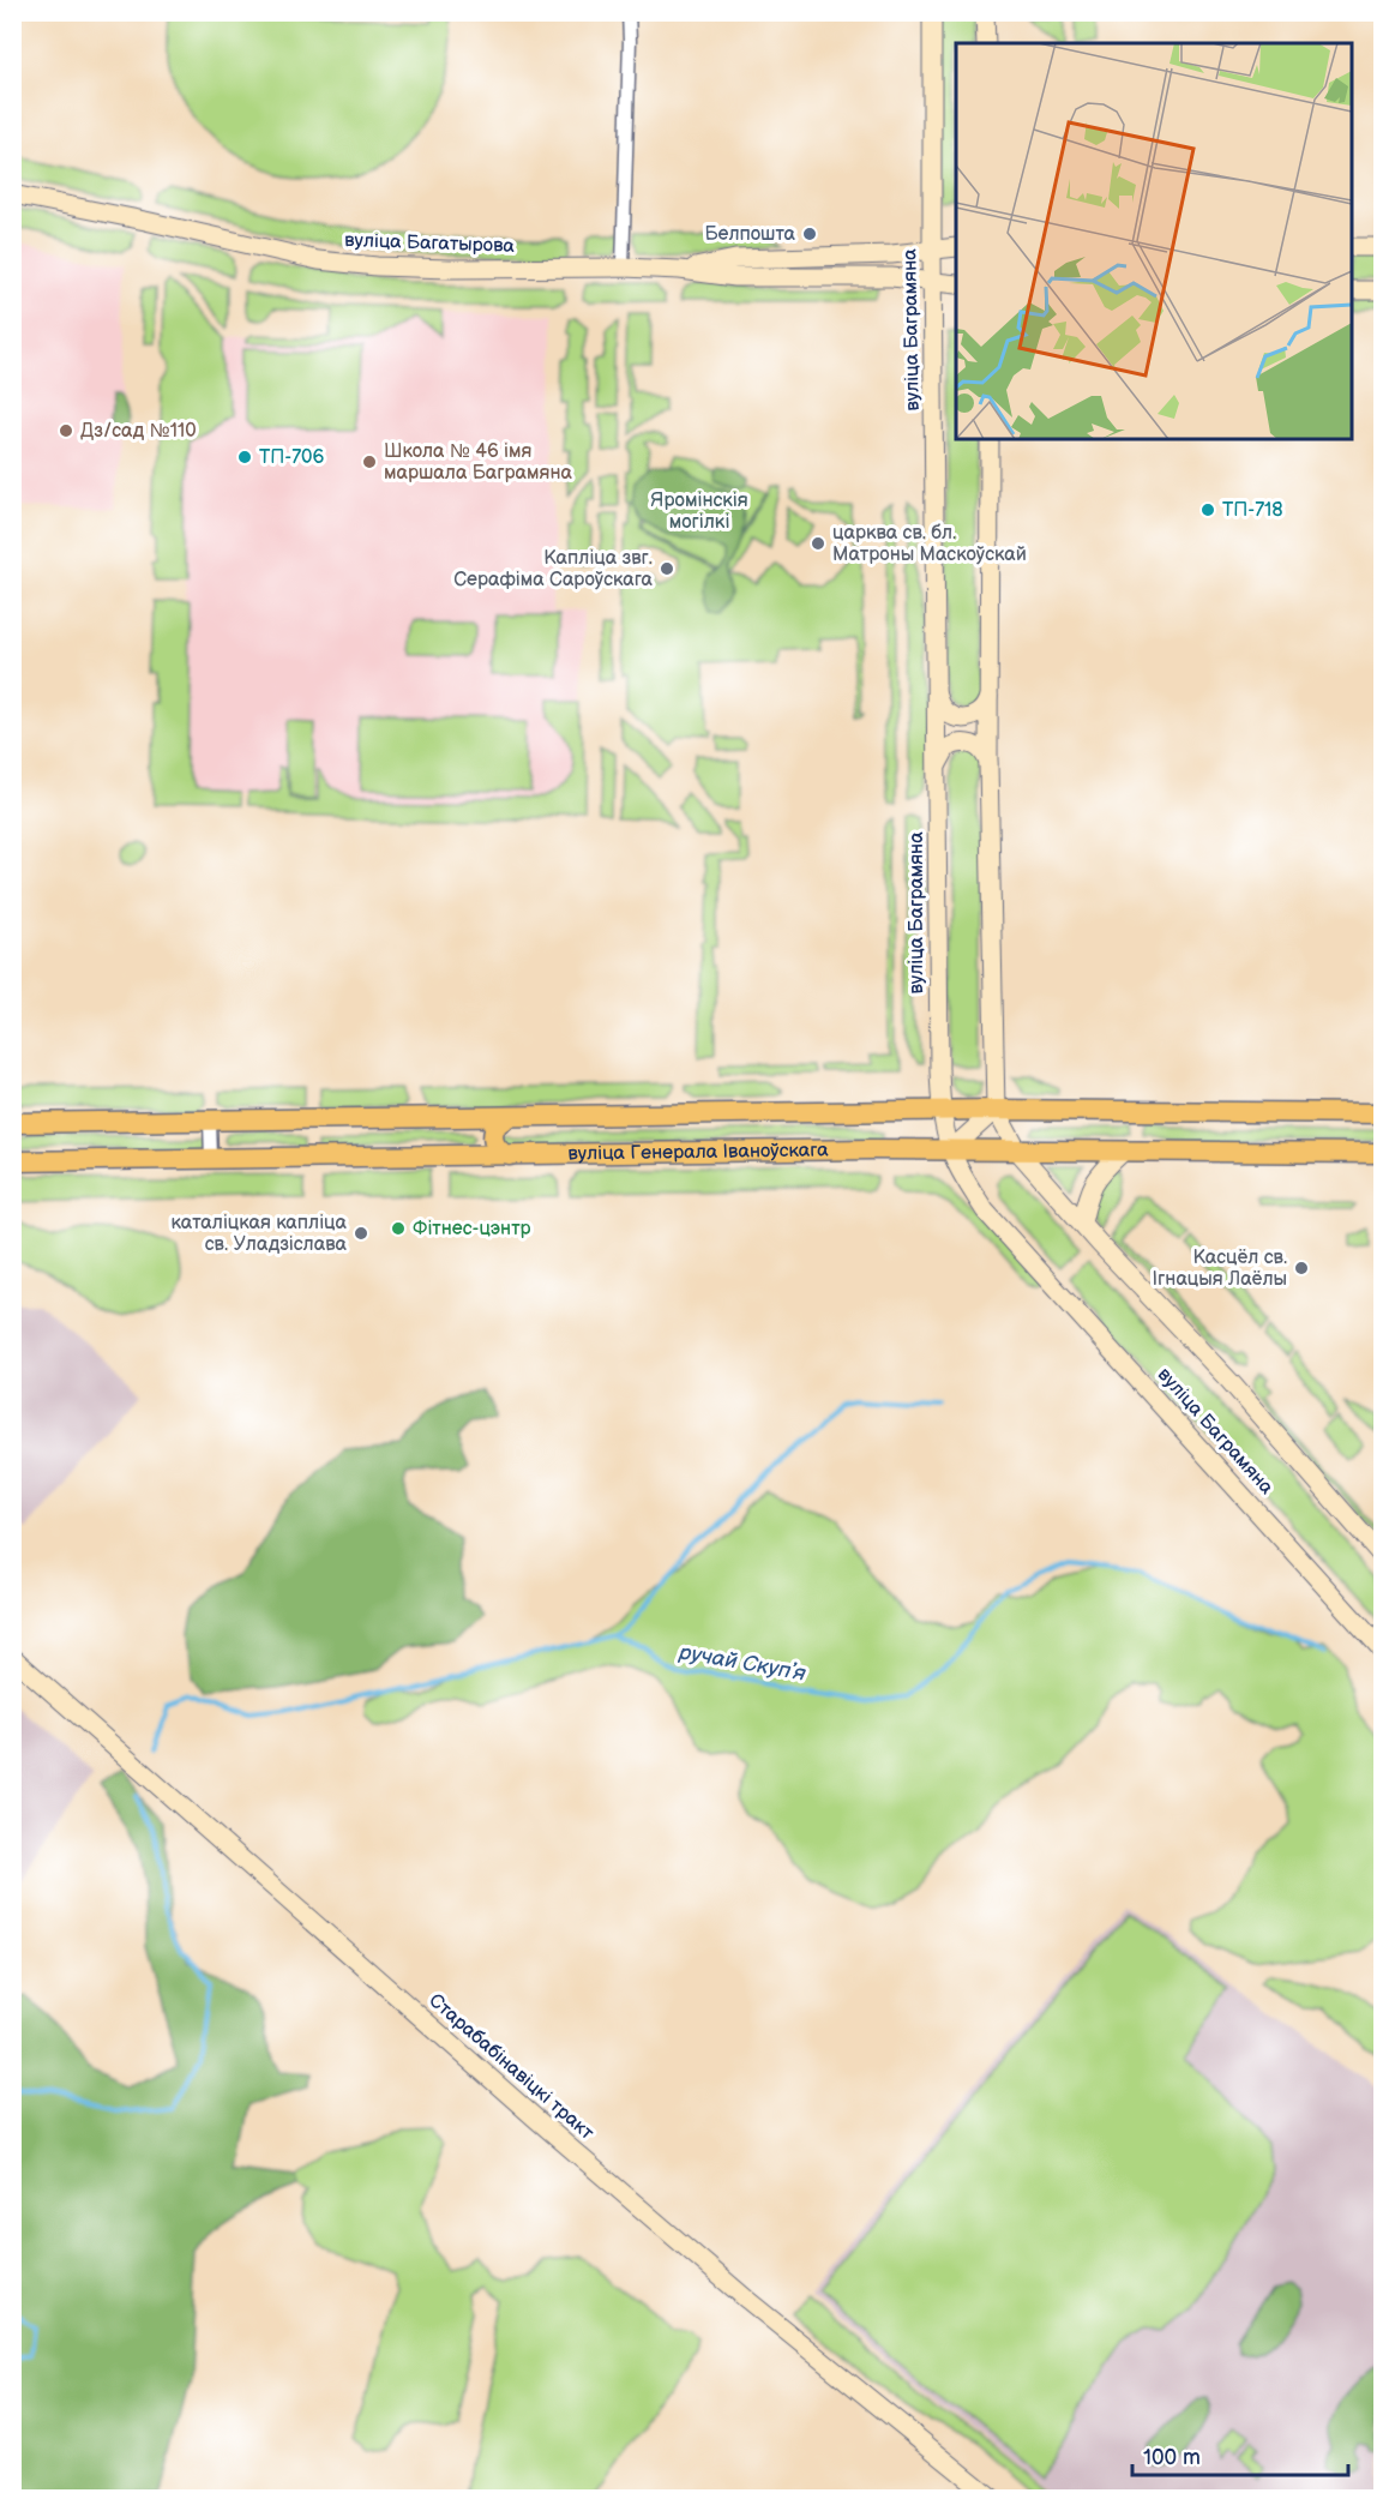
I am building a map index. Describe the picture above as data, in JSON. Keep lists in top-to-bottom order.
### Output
{
  "streets": {
    "main road": ["вуліца Генерала Іваноўскага"],
    "street": ["вуліца Багатырова", "вуліца Баграмяна", "Старабабінавіцкі тракт"]
  },
  "crossings": [
    ["вуліца Багатырова", "вуліца Баграмяна"],
    ["вуліца Баграмяна", "вуліца Генерала Іваноўскага"]
  ],
  "water": ["ручай Скупʼя"],
  "parks": ["Яромінскія могілкі"],
  "places": [
    "Белпошта",
    "Дз/сад №110",
    "ТП-706",
    "Школа № 46 імя маршала Баграмяна",
    "ТП-718",
    "царква св. бл. Матроны Маскоўскай",
    "Капліца звг. Серафіма Сароўскага",
    "Фітнес-цэнтр",
    "каталіцкая капліца св. Уладзіслава",
    "Касцёл св. Ігнацыя Лаёлы"
  ],
  "scale_bar": "100 m"
}
